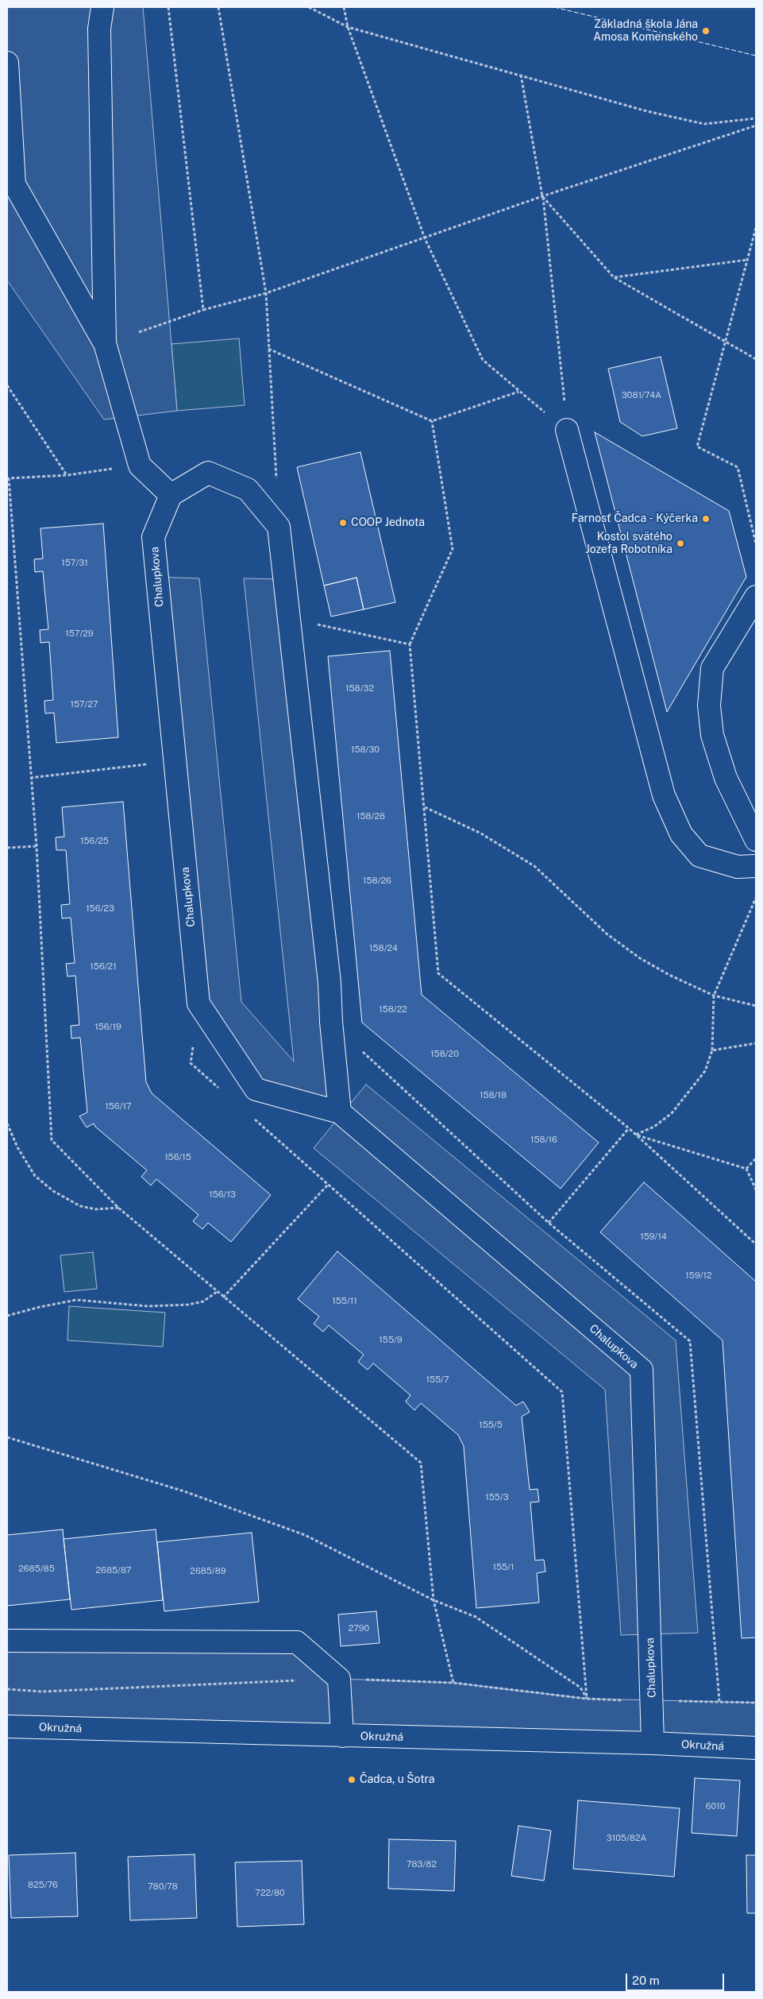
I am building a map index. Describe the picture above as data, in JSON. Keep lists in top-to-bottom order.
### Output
{
  "streets": {
    "street": ["Chalupkova", "Okružná"]
  },
  "crossings": [
    ["Chalupkova", "Okružná"]
  ],
  "places": [
    "Základná škola Jána Amosa Komenského",
    "Farnosť Čadca - Kýčerka",
    "COOP Jednota",
    "Kostol svätého Jozefa Robotníka",
    "Čadca, u Šotra"
  ],
  "house_numbers": [
    "3081/74A",
    "157/31",
    "157/29",
    "158/32",
    "157/27",
    "158/30",
    "158/28",
    "156/25",
    "158/26",
    "156/23",
    "158/24",
    "156/21",
    "158/22",
    "156/19",
    "158/20",
    "158/18",
    "156/17",
    "158/16",
    "156/15",
    "156/13",
    "159/14",
    "159/12",
    "155/11",
    "155/9",
    "155/7",
    "155/5",
    "155/3",
    "155/1",
    "2685/85",
    "2685/87",
    "2685/89",
    "2790",
    "6010",
    "3105/82A",
    "783/82",
    "825/76",
    "780/78",
    "722/80"
  ],
  "scale_bar": "20 m"
}
